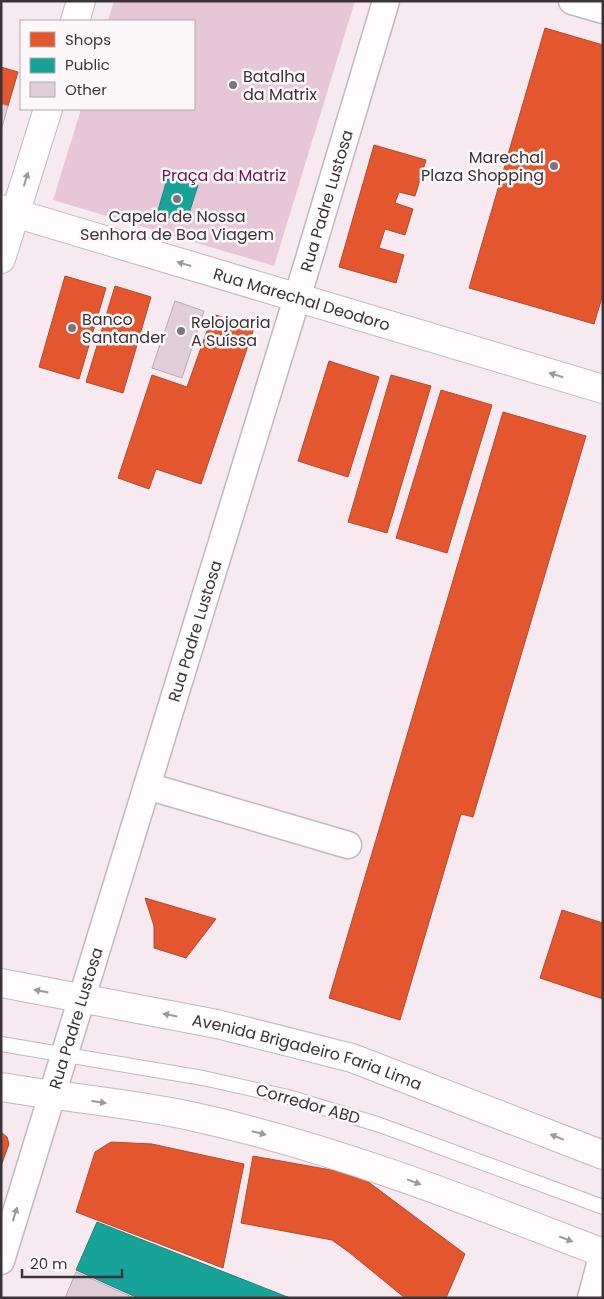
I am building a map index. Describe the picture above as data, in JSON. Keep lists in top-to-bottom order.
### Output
{
  "streets": {
    "main road": ["Rua Marechal Deodoro", "Avenida Brigadeiro Faria Lima"],
    "street": ["Rua Padre Lustosa"],
    "lane": ["Corredor ABD"]
  },
  "crossings": [
    ["Rua Padre Lustosa", "Rua Marechal Deodoro"],
    ["Rua Padre Lustosa", "Avenida Brigadeiro Faria Lima"],
    ["Rua Padre Lustosa", "Corredor ABD"]
  ],
  "one_way": ["Rua Marechal Deodoro"],
  "parks": ["Praça da Matriz"],
  "places": [
    "Batalha da Matrix",
    "Marechal Plaza Shopping",
    "Capela de Nossa Senhora de Boa Viagem",
    "Banco Santander",
    "Relojoaria A Suíssa"
  ],
  "legend": ["Shops", "Public", "Other"],
  "scale_bar": "20 m"
}
